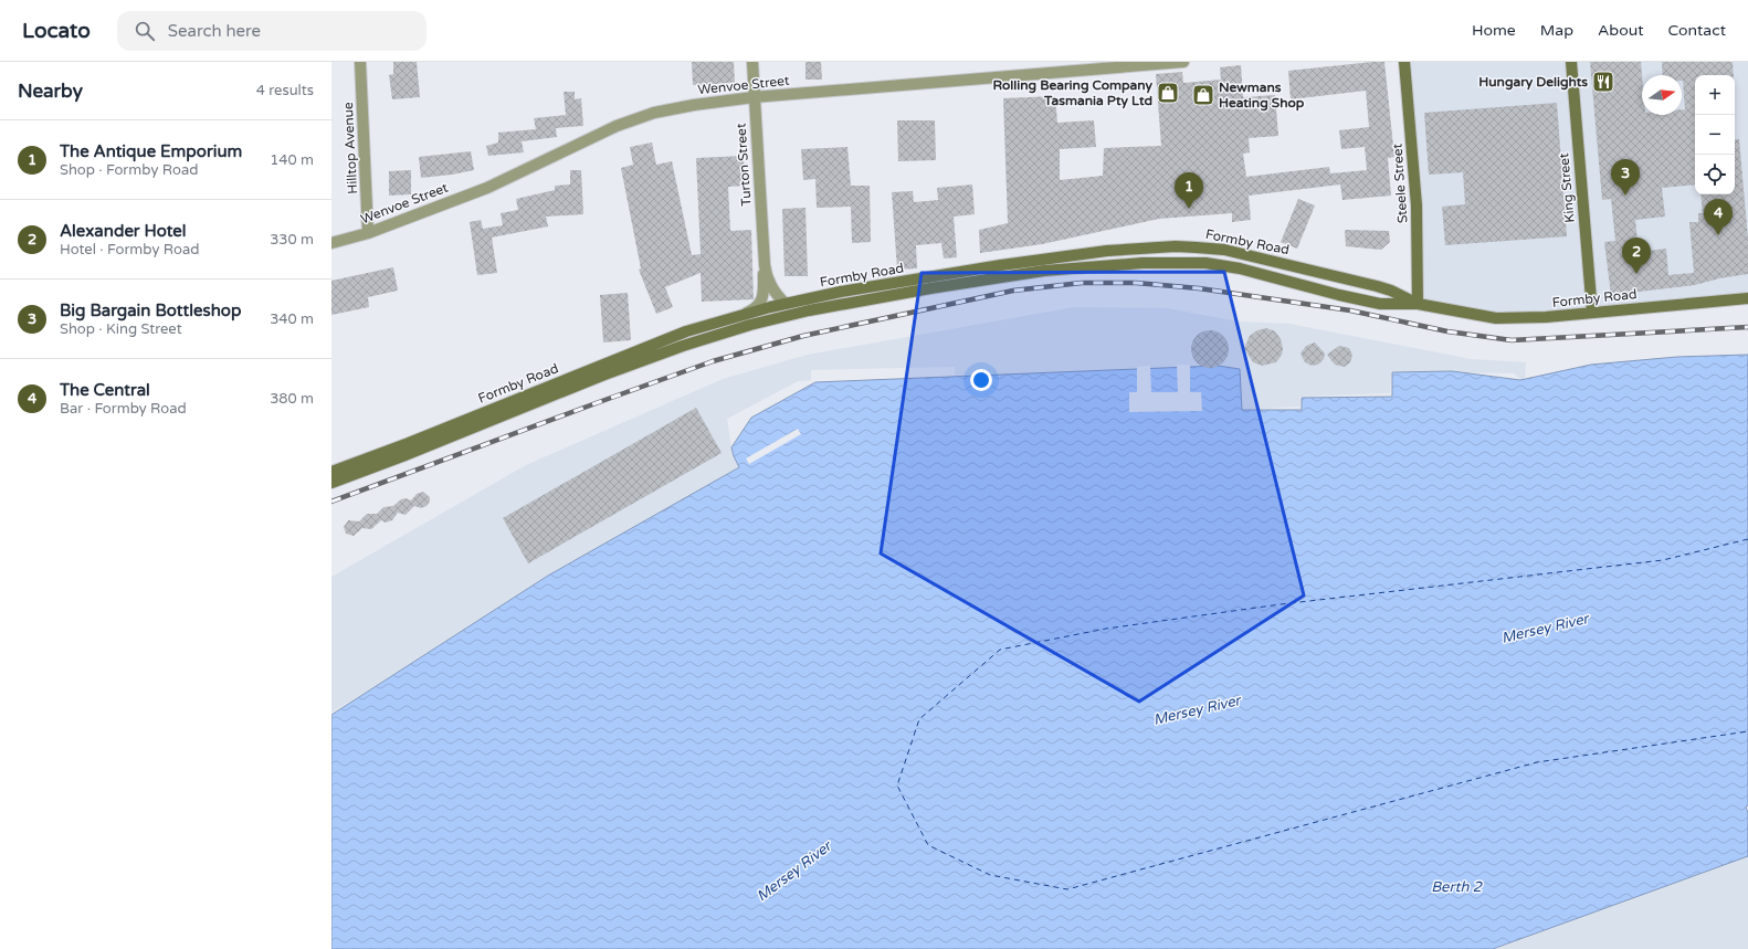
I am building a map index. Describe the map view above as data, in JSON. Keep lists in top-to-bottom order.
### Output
{
  "streets": {
    "main road": ["Steele Street", "King Street", "Formby Road"],
    "street": ["Wenvoe Street", "Hilltop Avenue", "Turton Street"]
  },
  "crossings": [
    ["Wenvoe Street", "Hilltop Avenue"],
    ["Wenvoe Street", "Turton Street"],
    ["Turton Street", "Formby Road"],
    ["Steele Street", "Formby Road"],
    ["King Street", "Formby Road"]
  ],
  "water": ["Mersey River", "Berth 2"],
  "places": {
    "restaurant": ["Hungary Delights"],
    "shop": ["Rolling Bearing Company Tasmania Pty Ltd", "Newmans Heating Shop"]
  },
  "north": "right",
  "page": {
    "header": "Locato",
    "search": "Search here",
    "nav": [
      "Home",
      "Map",
      "About",
      "Contact"
    ],
    "heading": ["Nearby", "4 results"],
    "map_buttons": ["+", "−"],
    "list": [
      {
        "mark": "1",
        "name": "The Antique Emporium",
        "note": "Shop · Formby Road",
        "value": "140 m"
      },
      {
        "mark": "2",
        "name": "Alexander Hotel",
        "note": "Hotel · Formby Road",
        "value": "330 m"
      },
      {
        "mark": "3",
        "name": "Big Bargain Bottleshop",
        "note": "Shop · King Street",
        "value": "340 m"
      },
      {
        "mark": "4",
        "name": "The Central",
        "note": "Bar · Formby Road",
        "value": "380 m"
      }
    ],
    "pins": [
      "3",
      "1",
      "4",
      "2"
    ]
  }
}
